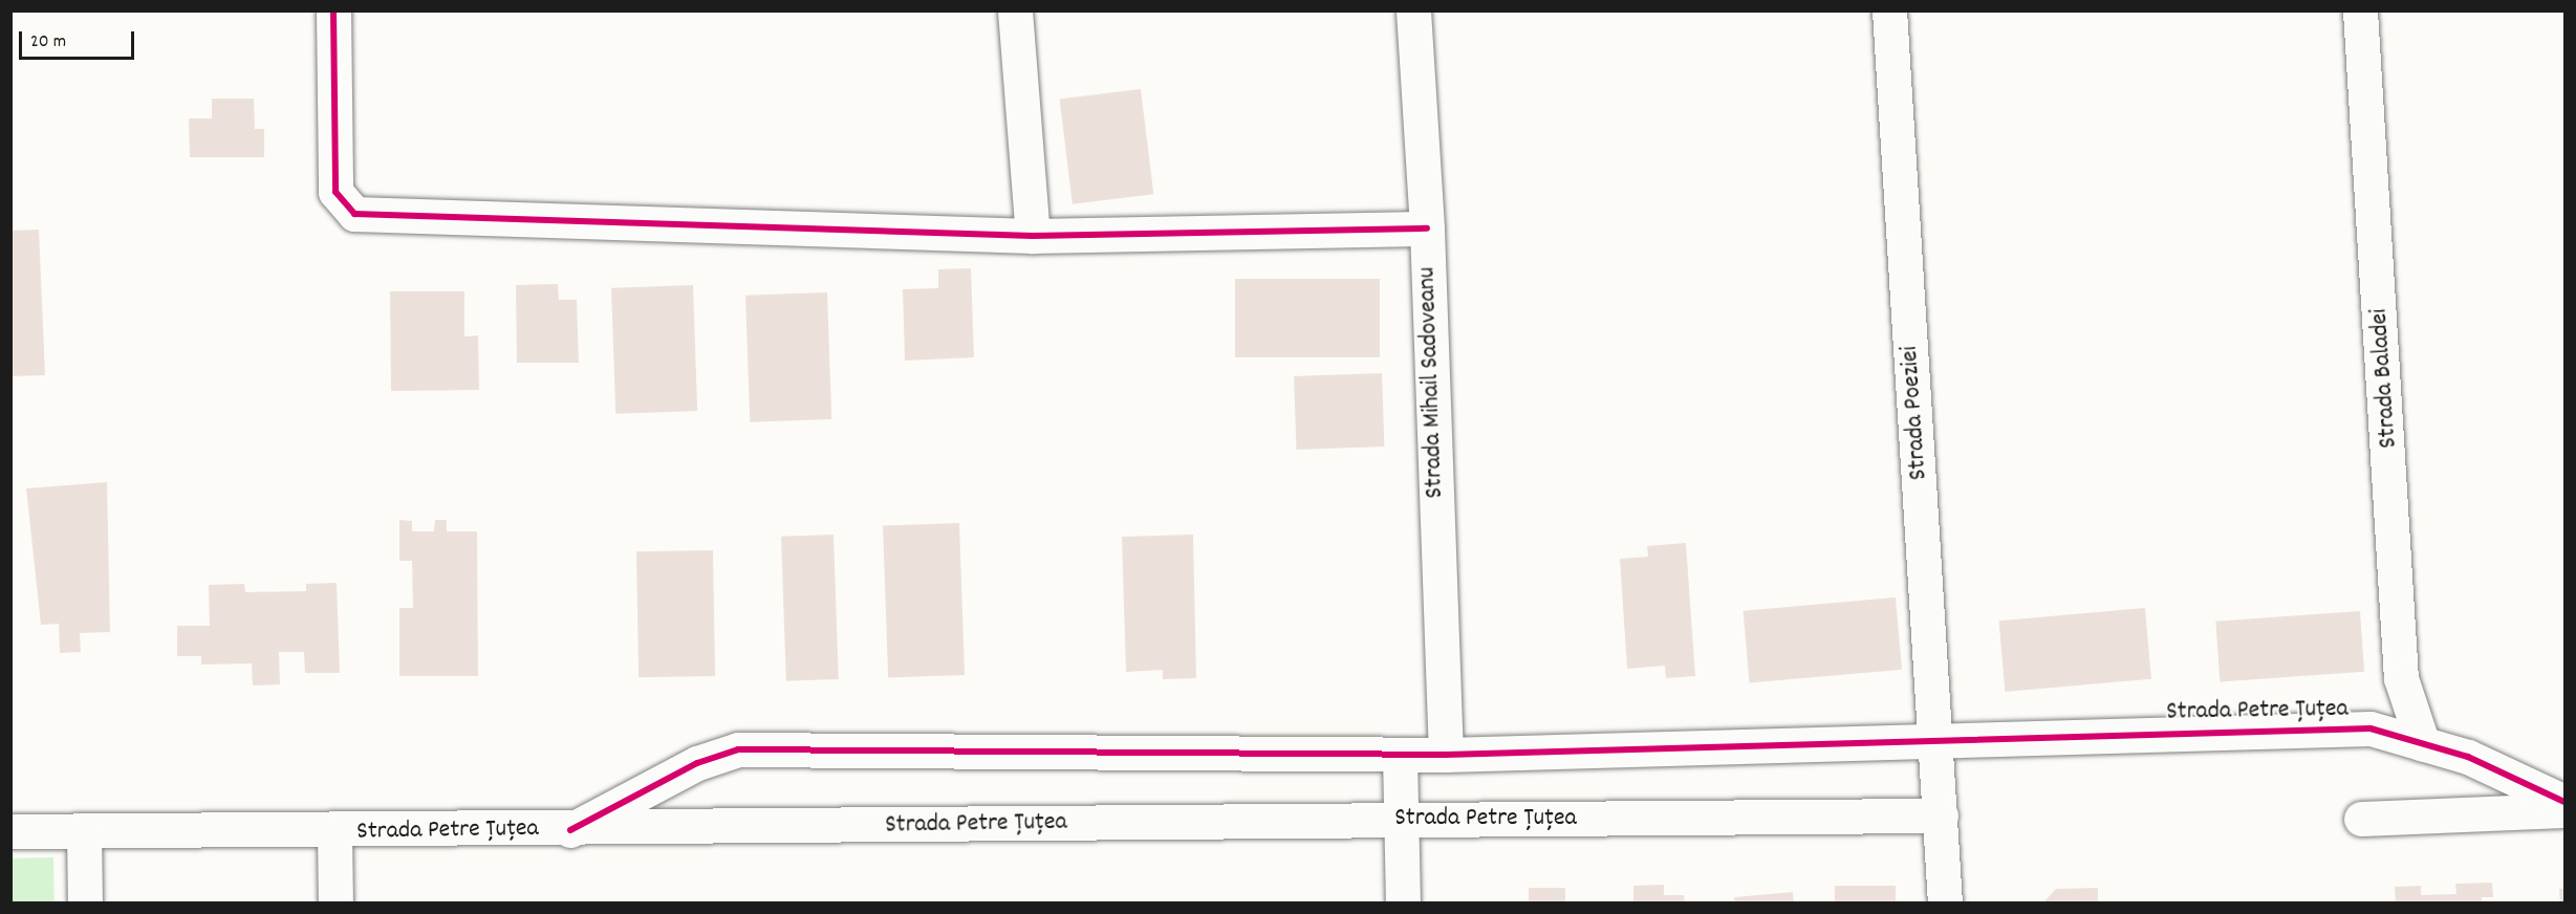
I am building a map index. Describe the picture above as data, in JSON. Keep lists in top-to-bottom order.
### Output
{
  "streets": {
    "street": [
      "Strada Baladei",
      "Strada Mihail Sadoveanu",
      "Strada Poeziei",
      "Strada Petre Țuțea"
    ]
  },
  "crossings": [
    ["Strada Baladei", "Strada Petre Țuțea"],
    ["Strada Mihail Sadoveanu", "Strada Petre Țuțea"],
    ["Strada Poeziei", "Strada Petre Țuțea"]
  ],
  "scale_bar": "20 m"
}
